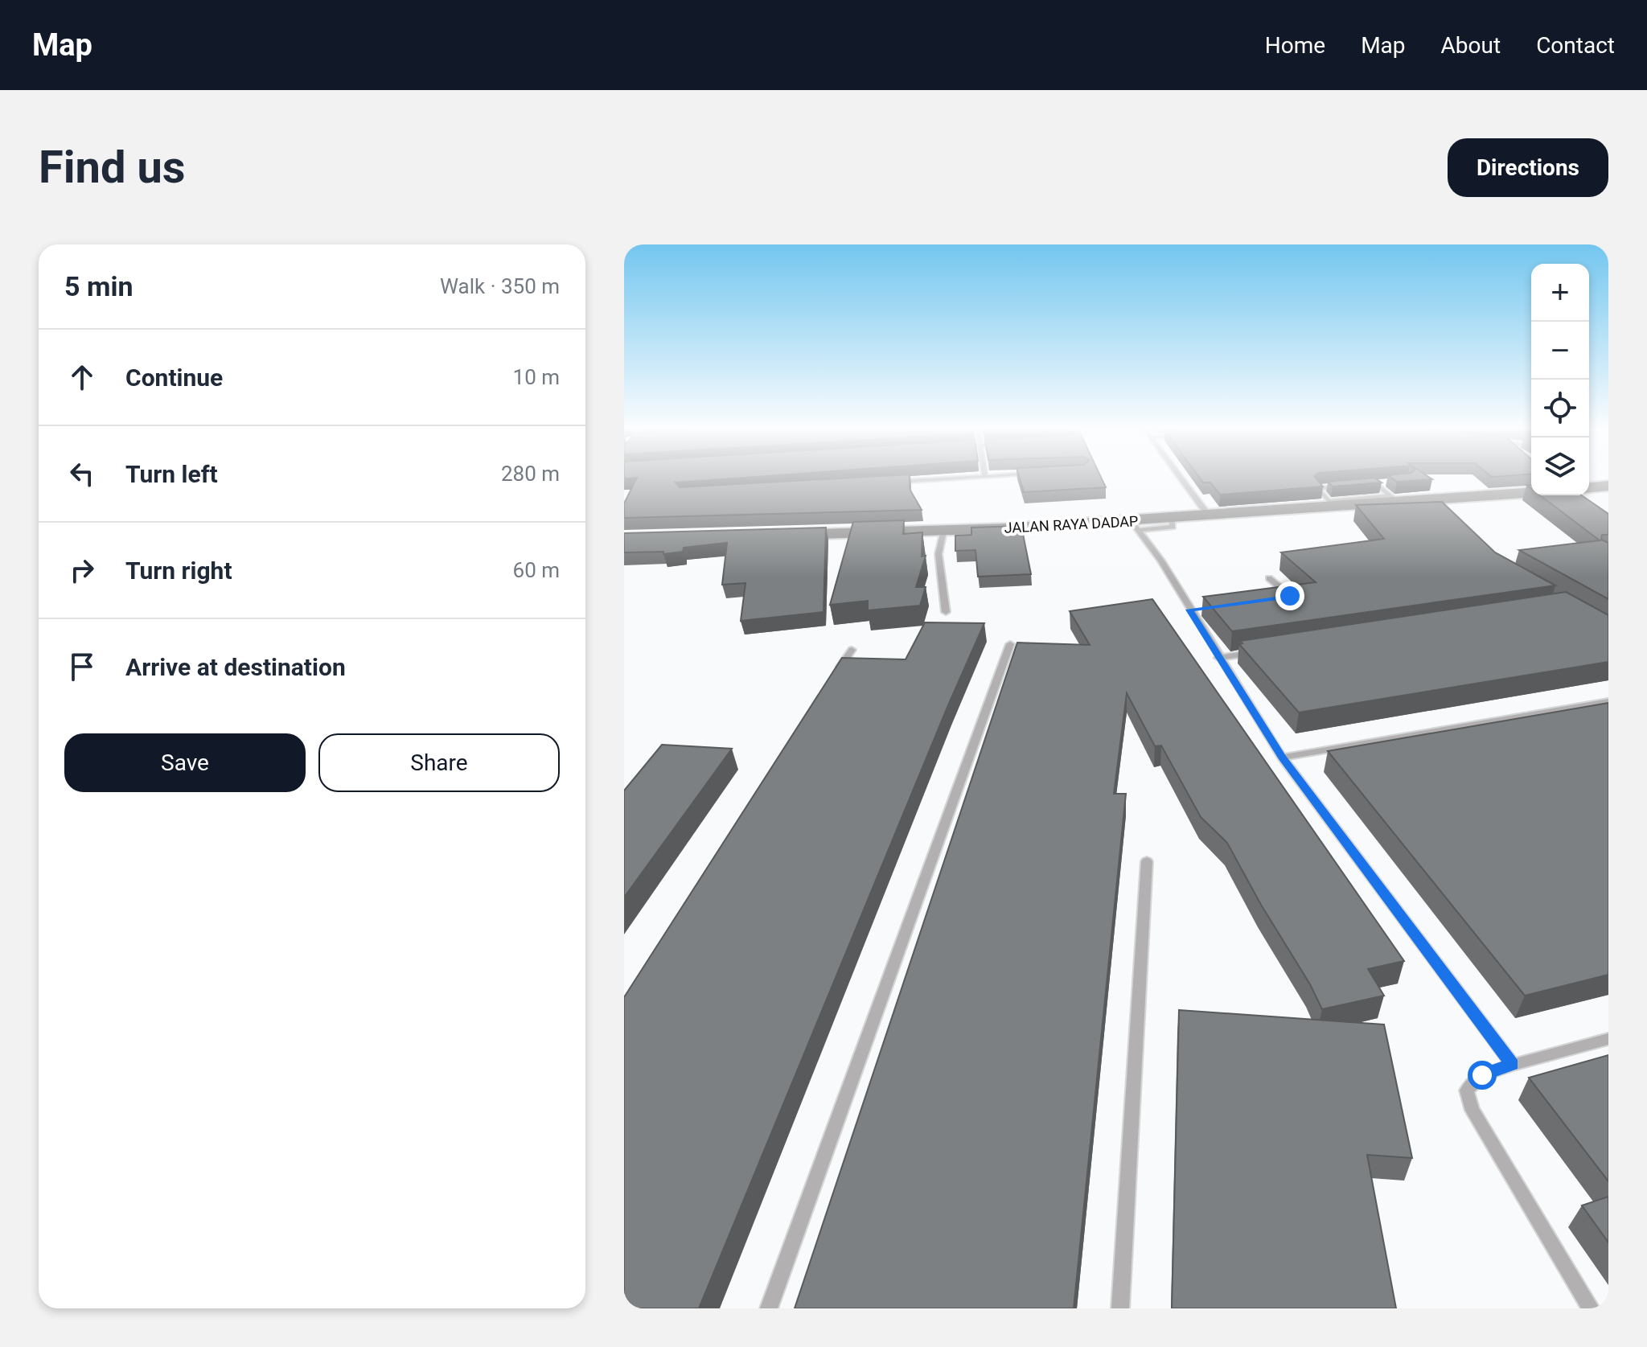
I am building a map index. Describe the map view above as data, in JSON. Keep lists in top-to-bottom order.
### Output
{
  "streets": {
    "main road": ["JALAN RAYA DADAP"]
  },
  "page": {
    "header": "Map",
    "nav": [
      "Home",
      "Map",
      "About",
      "Contact"
    ],
    "buttons": [
      "Directions",
      ["Save", "Share"]
    ],
    "title": "Find us",
    "heading": ["5 min", "Walk · 350 m"],
    "map_buttons": ["+", "−"],
    "list": [
      ["Continue", "10 m"],
      ["Turn left", "280 m"],
      ["Turn right", "60 m"],
      "Arrive at destination"
    ]
  }
}
